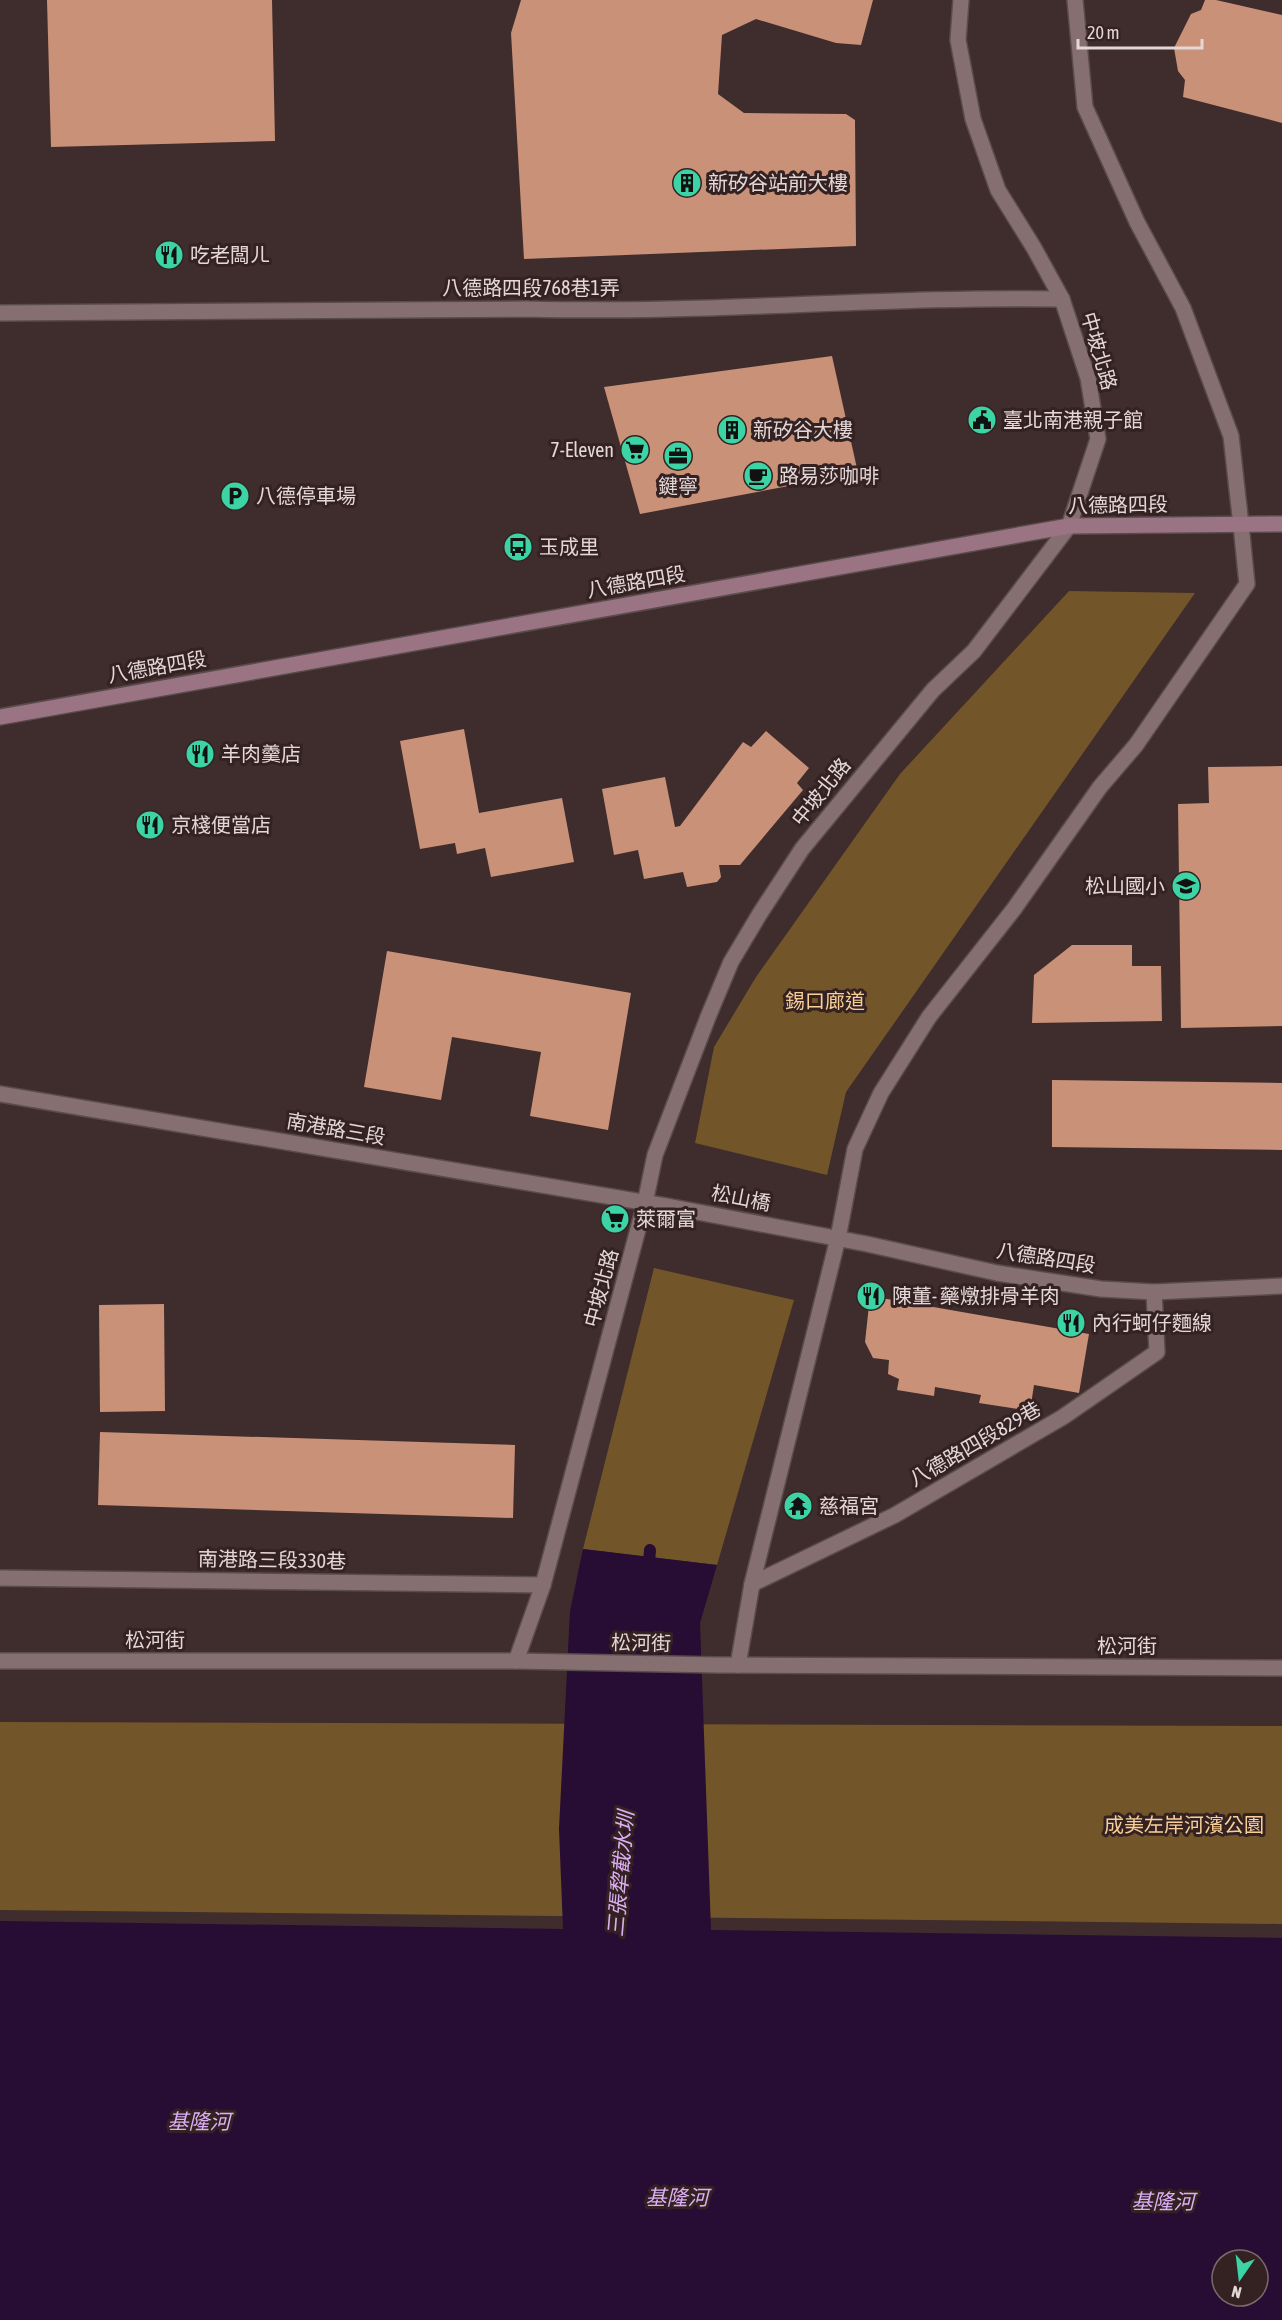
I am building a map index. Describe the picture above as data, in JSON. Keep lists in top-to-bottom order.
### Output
{
  "streets": {
    "main road": ["八德路四段"],
    "street": [
      "八德路四段768巷1弄",
      "中坡北路",
      "南港路三段",
      "松山橋",
      "八德路四段829巷",
      "南港路三段330巷",
      "松河街"
    ]
  },
  "crossings": [
    ["八德路四段768巷1弄", "中坡北路"],
    ["中坡北路", "八德路四段"],
    ["中坡北路", "南港路三段"],
    ["中坡北路", "南港路三段330巷"],
    ["中坡北路", "松河街"],
    ["八德路四段", "松山橋"],
    ["八德路四段", "八德路四段829巷"],
    ["南港路三段", "松山橋"]
  ],
  "water": ["三張犂截水圳", "基隆河"],
  "parks": ["錫口廊道", "成美左岸河濱公園"],
  "places": {
    "building": ["新矽谷站前大樓", "新矽谷大樓"],
    "restaurant": [
      "吃老闆ㄦ",
      "羊肉羹店",
      "京棧便當店",
      "陳董- 藥燉排骨羊肉",
      "內行蚵仔麵線"
    ],
    "public building": ["臺北南港親子館"],
    "supermarket": ["7-Eleven", "萊爾富"],
    "office": ["鍵寧"],
    "cafe": ["路易莎咖啡"],
    "parking": ["八德停車場"],
    "bus stop": ["玉成里"],
    "school or university": ["松山國小"],
    "temple": ["慈福宮"]
  },
  "scale_bar": "20 m",
  "north": "bottom"
}
